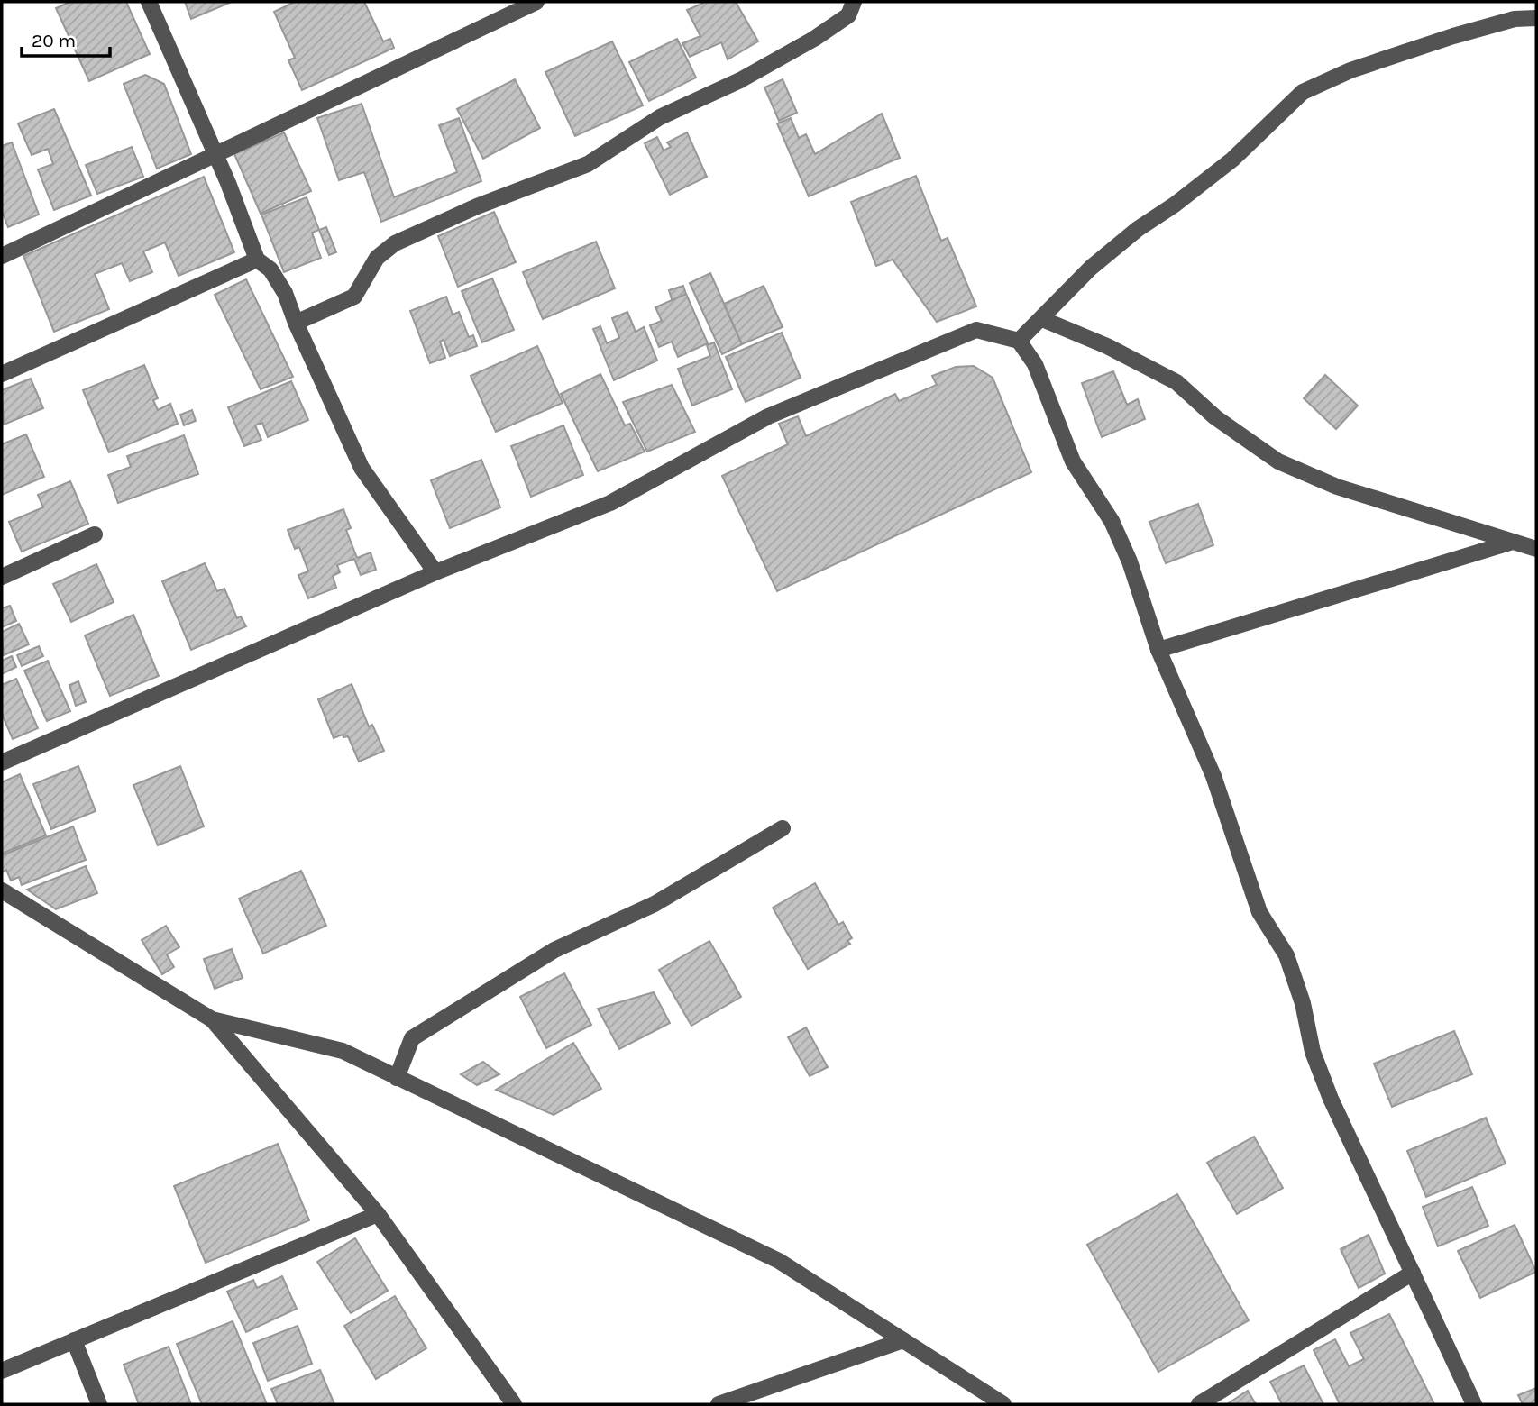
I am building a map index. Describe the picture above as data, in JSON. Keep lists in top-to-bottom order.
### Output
{
  "scale_bar": "20 m"
}
